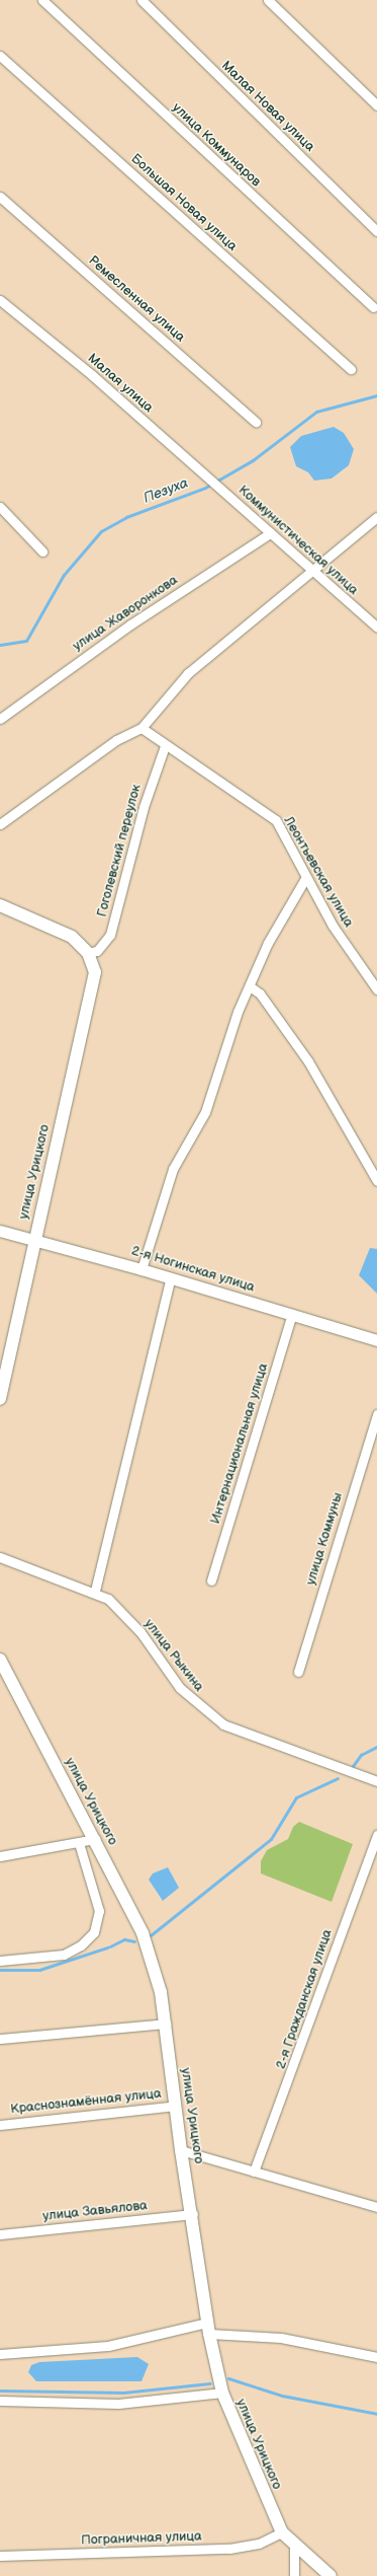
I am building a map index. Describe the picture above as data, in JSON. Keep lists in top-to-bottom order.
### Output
{
  "streets": {
    "main road": ["улица Урицкого"],
    "street": [
      "Малая Новая улица",
      "улица Коммунаров",
      "Большая Новая улица",
      "Ремесленная улица",
      "Малая улица",
      "Коммунистическая улица",
      "улица Жаворонкова",
      "Гоголевский переулок",
      "Леонтьевская улица",
      "2-я Ногинская улица",
      "Интернациональная улица",
      "улица Коммуны",
      "улица Рыкина",
      "2-я Гражданская улица",
      "Краснознамённая улица",
      "улица Завьялова",
      "Пограничная улица"
    ]
  },
  "crossings": [
    ["Малая улица", "Коммунистическая улица"],
    ["Коммунистическая улица", "улица Жаворонкова"],
    ["Гоголевский переулок", "Леонтьевская улица"],
    ["Гоголевский переулок", "улица Урицкого"],
    ["улица Урицкого", "2-я Ногинская улица"],
    ["улица Урицкого", "Краснознамённая улица"],
    ["улица Урицкого", "улица Завьялова"],
    ["улица Урицкого", "Пограничная улица"],
    ["2-я Ногинская улица", "Интернациональная улица"]
  ],
  "water": ["Пезуха"]
}
